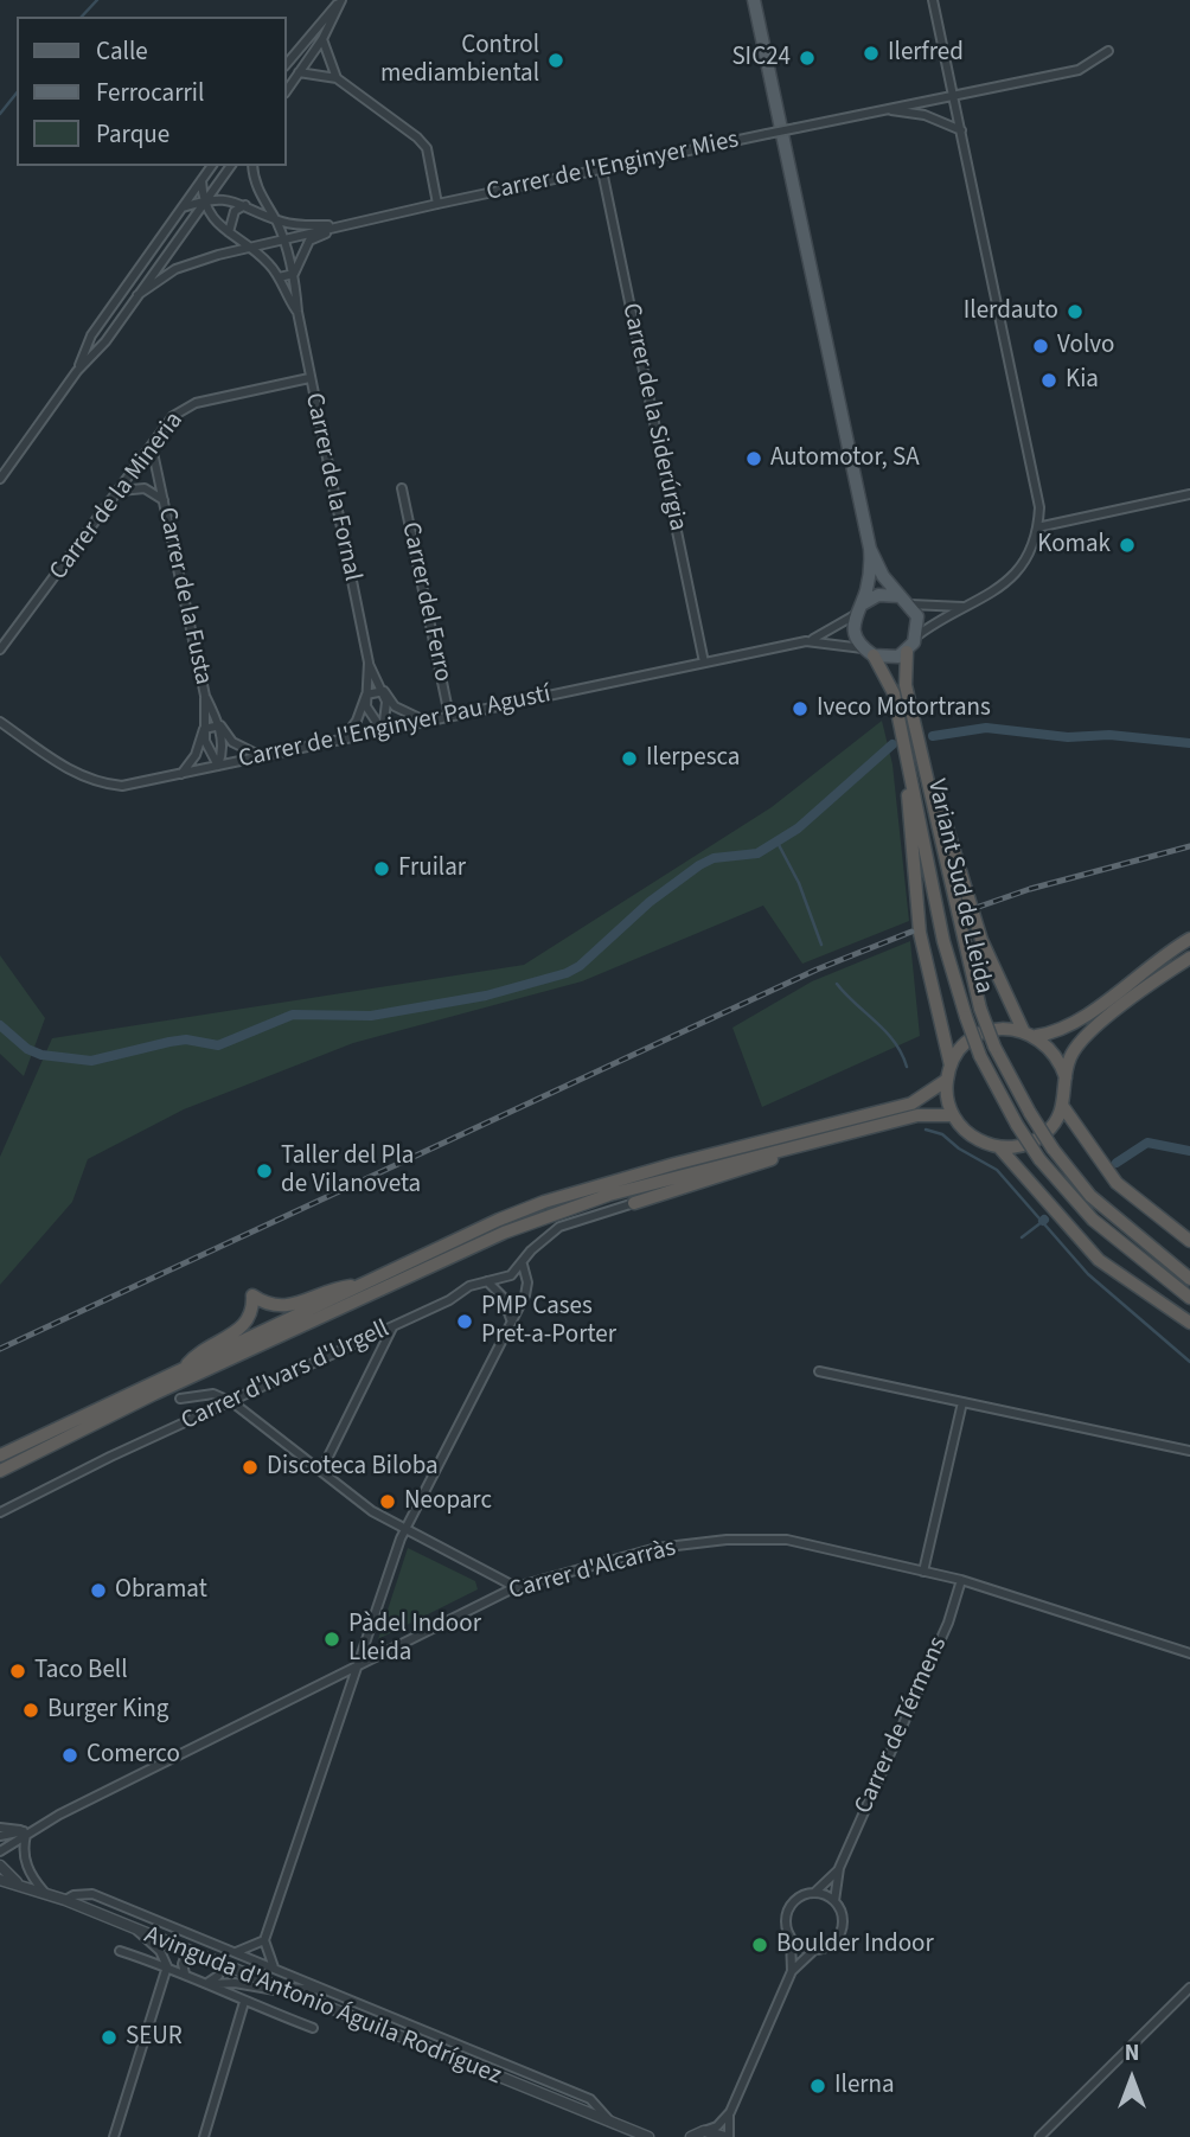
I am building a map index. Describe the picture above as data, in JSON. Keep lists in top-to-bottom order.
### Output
{
  "streets": {
    "highway": ["Variant Sud de Lleida"],
    "street": [
      "Carrer de l'Enginyer Mies",
      "Carrer de la Siderúrgia",
      "Carrer de la Fornal",
      "Carrer de la Mineria",
      "Carrer de la Fusta",
      "Carrer del Ferro",
      "Carrer de l'Enginyer Pau Agustí",
      "Carrer d'Ivars d'Urgell",
      "Carrer d'Alcarràs",
      "Carrer de Térmens",
      "Avinguda d'Antonio Águila Rodríguez"
    ]
  },
  "crossings": [
    ["Carrer de l'Enginyer Mies", "Carrer de la Siderúrgia"],
    ["Carrer de l'Enginyer Mies", "Carrer de la Fornal"],
    ["Carrer de la Siderúrgia", "Carrer de l'Enginyer Pau Agustí"],
    ["Carrer de la Fornal", "Carrer de la Mineria"],
    ["Carrer de la Fornal", "Carrer de l'Enginyer Pau Agustí"],
    ["Carrer de la Mineria", "Carrer de la Fusta"],
    ["Carrer de la Fusta", "Carrer de l'Enginyer Pau Agustí"],
    ["Carrer del Ferro", "Carrer de l'Enginyer Pau Agustí"],
    ["Carrer de l'Enginyer Pau Agustí", "Variant Sud de Lleida"],
    ["Carrer d'Alcarràs", "Carrer de Térmens"]
  ],
  "places": [
    "Ilerfred",
    "SIC24",
    "Control mediambiental",
    "Ilerdauto",
    "Volvo",
    "Kia",
    "Automotor, SA",
    "Komak",
    "Iveco Motortrans",
    "Ilerpesca",
    "Fruilar",
    "Taller del Pla de Vilanoveta",
    "PMP Cases Pret-a-Porter",
    "Discoteca Biloba",
    "Neoparc",
    "Obramat",
    "Pàdel Indoor Lleida",
    "Taco Bell",
    "Burger King",
    "Comerco",
    "Boulder Indoor",
    "SEUR",
    "Ilerna"
  ],
  "legend": ["Calle", "Ferrocarril", "Parque"],
  "north": "top"
}
